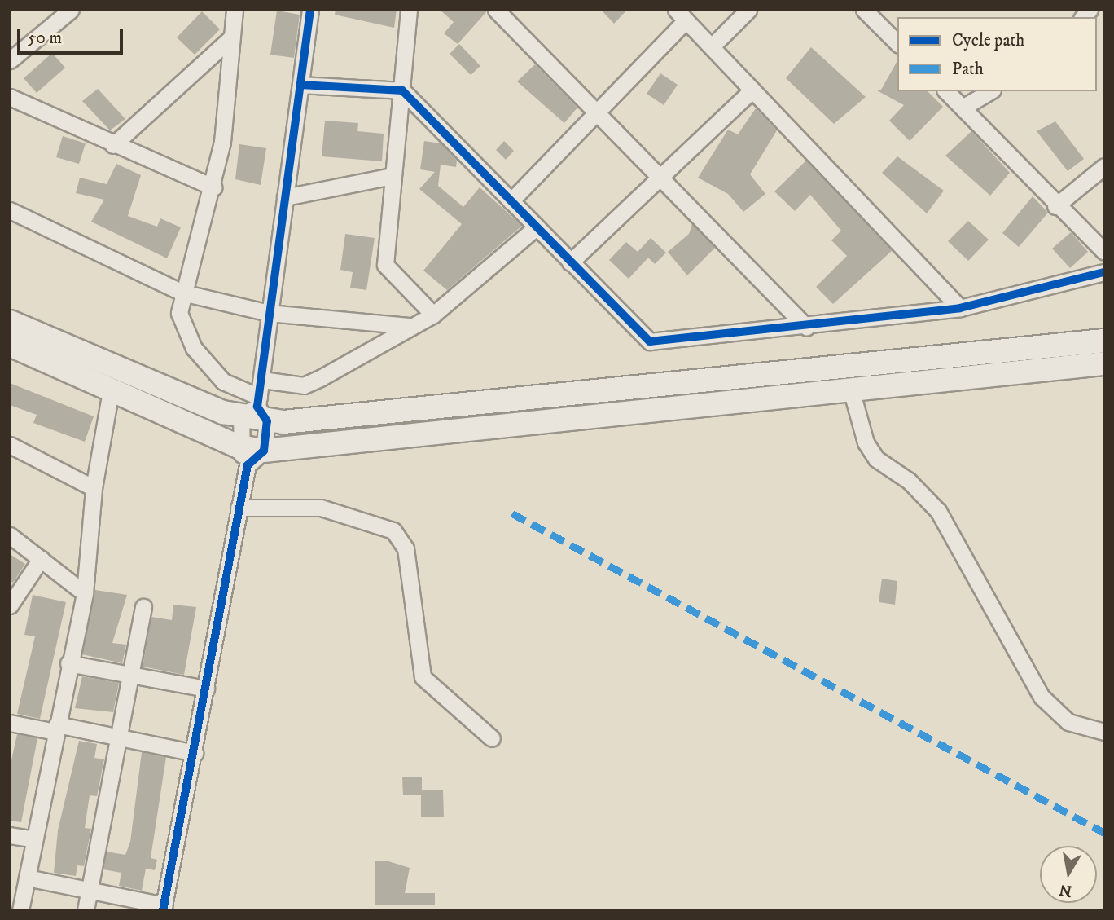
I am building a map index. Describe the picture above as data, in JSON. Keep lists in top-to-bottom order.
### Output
{
  "legend": ["Cycle path", "Path"],
  "scale_bar": "50 m",
  "north": "bottom"
}
